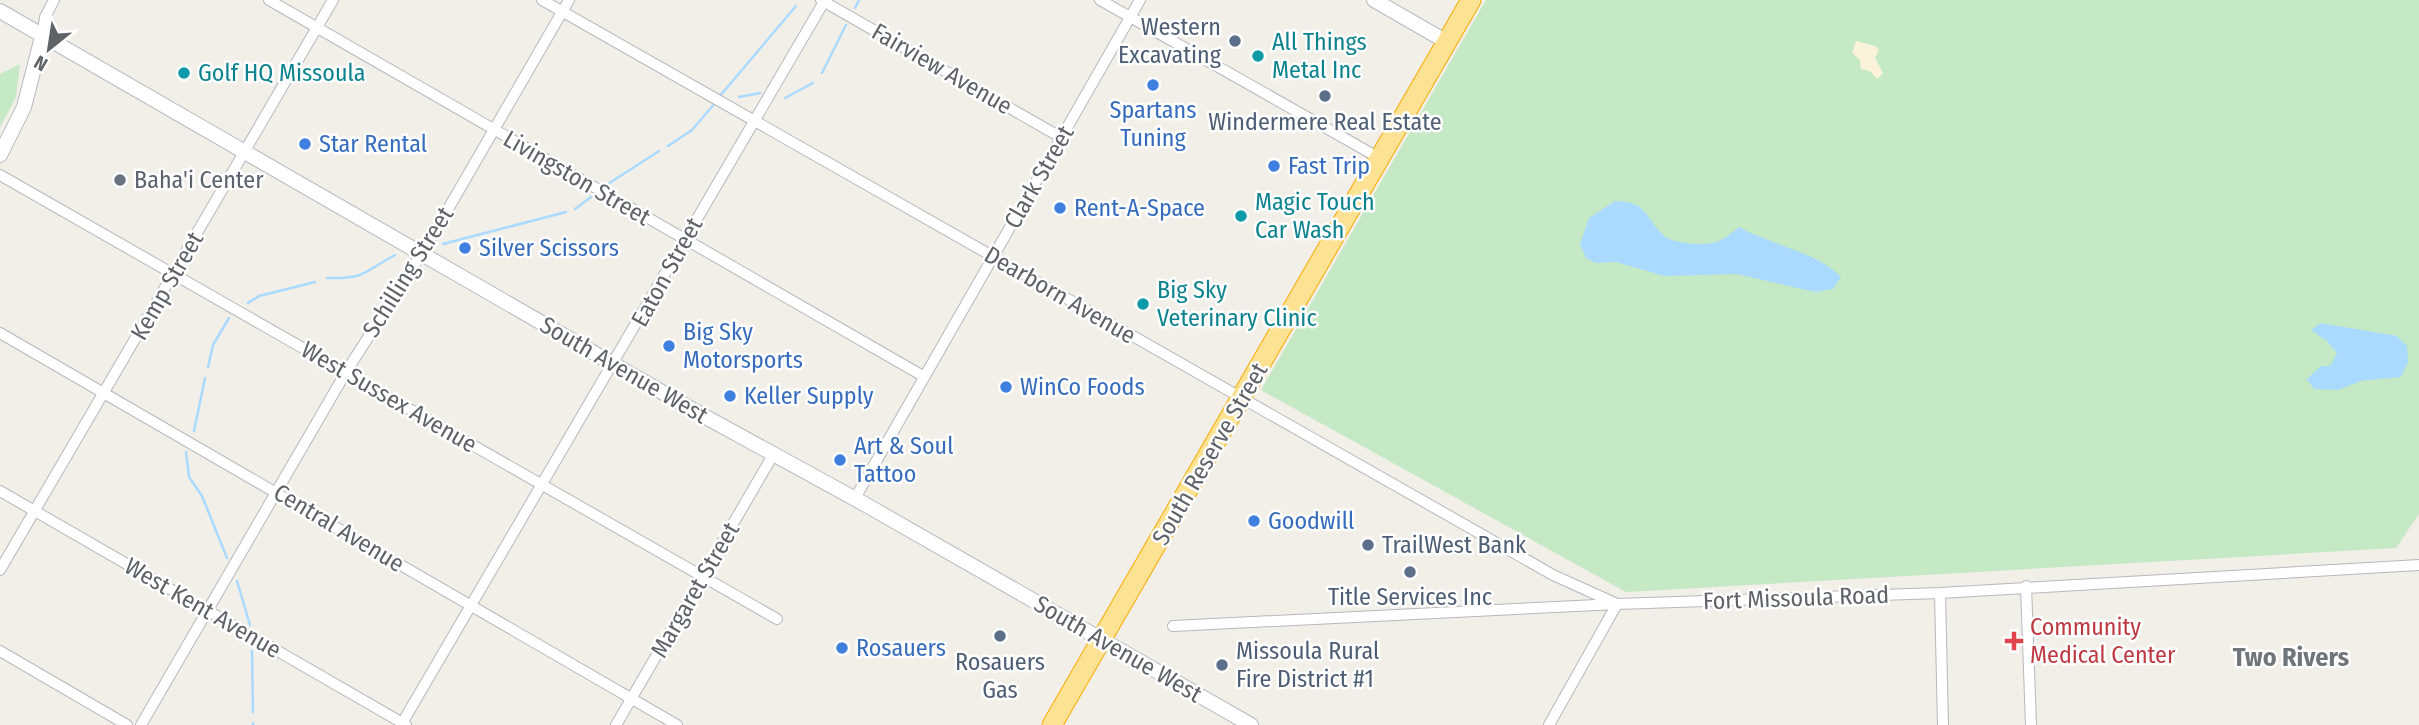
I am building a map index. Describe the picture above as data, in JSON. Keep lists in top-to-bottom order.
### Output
{
  "streets": {
    "highway": ["South Reserve Street"],
    "street": [
      "Fairview Avenue",
      "Clark Street",
      "Livingston Street",
      "Schilling Street",
      "Eaton Street",
      "Kemp Street",
      "Dearborn Avenue",
      "South Avenue West",
      "West Sussex Avenue",
      "Central Avenue",
      "Margaret Street",
      "Fort Missoula Road",
      "West Kent Avenue"
    ]
  },
  "crossings": [
    ["Fairview Avenue", "Clark Street"],
    ["Fairview Avenue", "Eaton Street"],
    ["Clark Street", "Livingston Street"],
    ["Clark Street", "Dearborn Avenue"],
    ["Clark Street", "South Avenue West"],
    ["Livingston Street", "Schilling Street"],
    ["Livingston Street", "Eaton Street"],
    ["Livingston Street", "Kemp Street"],
    ["Schilling Street", "Dearborn Avenue"],
    ["Schilling Street", "South Avenue West"],
    ["Schilling Street", "West Sussex Avenue"],
    ["Schilling Street", "Central Avenue"],
    ["Schilling Street", "West Kent Avenue"],
    ["Eaton Street", "Dearborn Avenue"],
    ["Eaton Street", "South Avenue West"],
    ["Eaton Street", "West Sussex Avenue"],
    ["Eaton Street", "Central Avenue"],
    ["Eaton Street", "West Kent Avenue"],
    ["Kemp Street", "South Avenue West"],
    ["Kemp Street", "West Sussex Avenue"],
    ["Kemp Street", "Central Avenue"],
    ["Kemp Street", "West Kent Avenue"],
    ["Dearborn Avenue", "South Reserve Street"],
    ["Dearborn Avenue", "Fort Missoula Road"],
    ["South Avenue West", "South Reserve Street"],
    ["South Avenue West", "Margaret Street"],
    ["West Sussex Avenue", "Margaret Street"],
    ["Central Avenue", "Margaret Street"]
  ],
  "districts": ["Two Rivers"],
  "places": {
    "other": [
      "Western Excavating",
      "All Things Metal Inc",
      "Golf HQ Missoula",
      "Spartans Tuning",
      "Windermere Real Estate",
      "Star Rental",
      "Fast Trip",
      "Baha'i Center",
      "Rent-A-Space",
      "Magic Touch Car Wash",
      "Silver Scissors",
      "Big Sky Veterinary Clinic",
      "Big Sky Motorsports",
      "WinCo Foods",
      "Keller Supply",
      "Art & Soul Tattoo",
      "Goodwill",
      "TrailWest Bank",
      "Title Services Inc",
      "Rosauers Gas",
      "Rosauers",
      "Missoula Rural Fire District #1"
    ],
    "health": ["Community Medical Center"]
  },
  "north": "bottom left"
}
